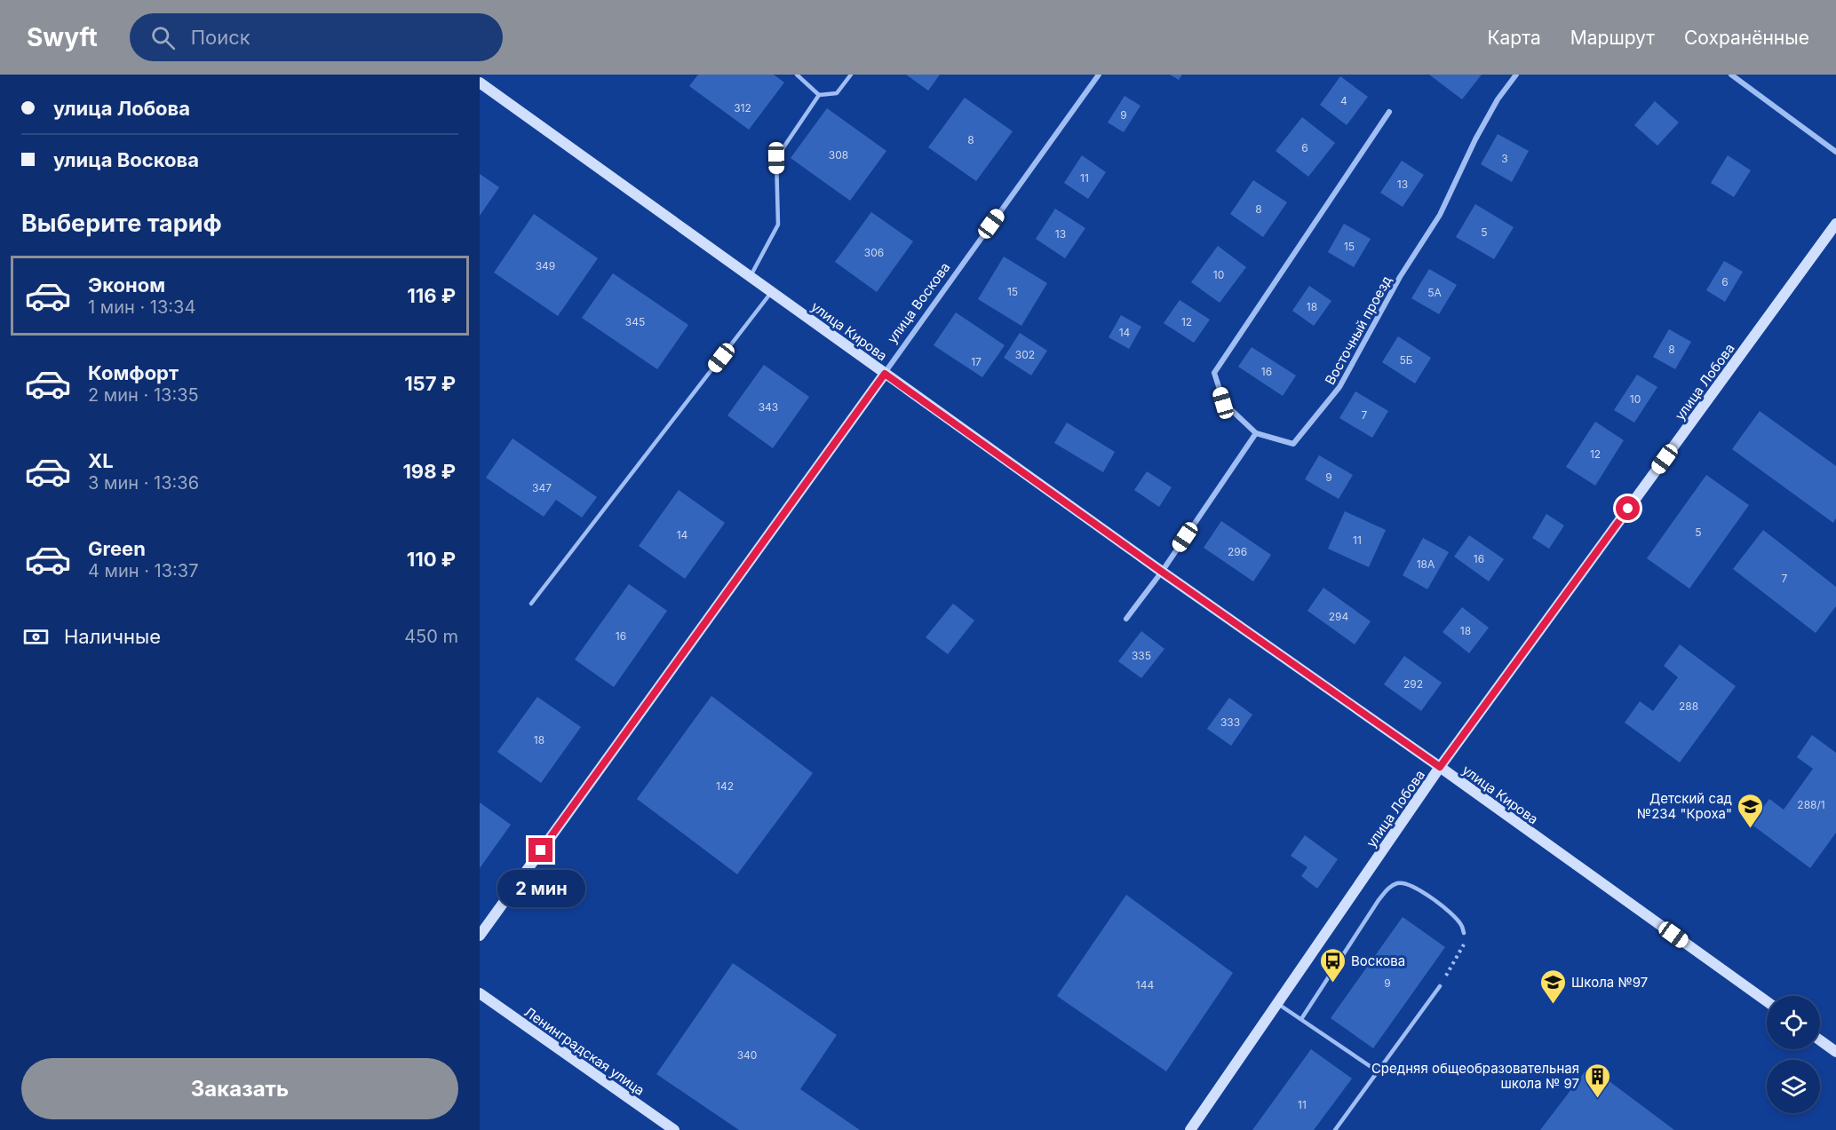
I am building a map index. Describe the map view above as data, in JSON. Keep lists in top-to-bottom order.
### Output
{
  "streets": {
    "street": [
      "улица Воскова",
      "Восточный проезд",
      "улица Кирова",
      "улица Лобова",
      "Ленинградская улица"
    ]
  },
  "crossings": [
    ["улица Воскова", "улица Кирова"],
    ["улица Кирова", "улица Лобова"]
  ],
  "places": {
    "school or university": ["Детский сад №234 \"Кроха\"", "Школа №97"],
    "bus stop": ["Воскова"],
    "building": ["Средняя общеобразовательная школа № 97"]
  },
  "house_numbers": [
    "4",
    "312",
    "9",
    "8",
    "6",
    "308",
    "3",
    "11",
    "13",
    "8",
    "5",
    "13",
    "15",
    "306",
    "349",
    "10",
    "6",
    "15",
    "5А",
    "18",
    "345",
    "12",
    "14",
    "8",
    "302",
    "5Б",
    "17",
    "16",
    "10",
    "343",
    "7",
    "12",
    "9",
    "347",
    "5",
    "14",
    "11",
    "296",
    "16",
    "18А",
    "7",
    "294",
    "18",
    "16",
    "335",
    "292",
    "288",
    "333",
    "18",
    "142",
    "288/1",
    "9",
    "144",
    "340",
    "11"
  ],
  "page": {
    "header": "Swyft",
    "search": "Поиск",
    "nav": ["Карта", "Маршрут", "Сохранённые"],
    "banner": ["улица Лобова", "улица Воскова"],
    "heading": "Выберите тариф",
    "list": [
      {
        "name": "Эконом",
        "note": "1 мин · 13:34",
        "value": "116 ₽"
      },
      {
        "name": "Комфорт",
        "note": "2 мин · 13:35",
        "value": "157 ₽"
      },
      {
        "name": "XL",
        "note": "3 мин · 13:36",
        "value": "198 ₽"
      },
      {
        "name": "Green",
        "note": "4 мин · 13:37",
        "value": "110 ₽"
      }
    ],
    "pay": ["Наличные", "450 m"],
    "bubble": "2 мин",
    "buttons": "Заказать"
  }
}
